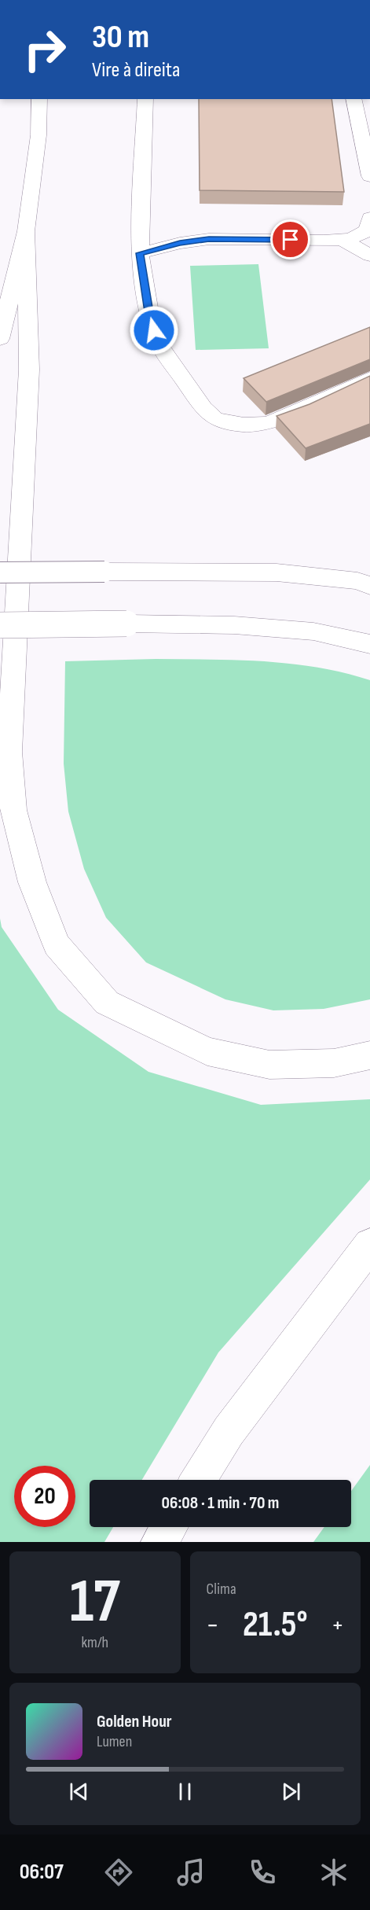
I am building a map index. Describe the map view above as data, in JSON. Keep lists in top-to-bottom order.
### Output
{
  "page": {
    "turn": ["30 m", "Vire à direita"],
    "limit": "20",
    "trip": "06:08 · 1 min · 70 m",
    "tile": [
      ["17", "km/h"],
      "Clima"
    ],
    "heat": ["−", "21.5°", "+"],
    "song": ["Golden Hour", "Lumen"],
    "tabs": "06:07"
  }
}
